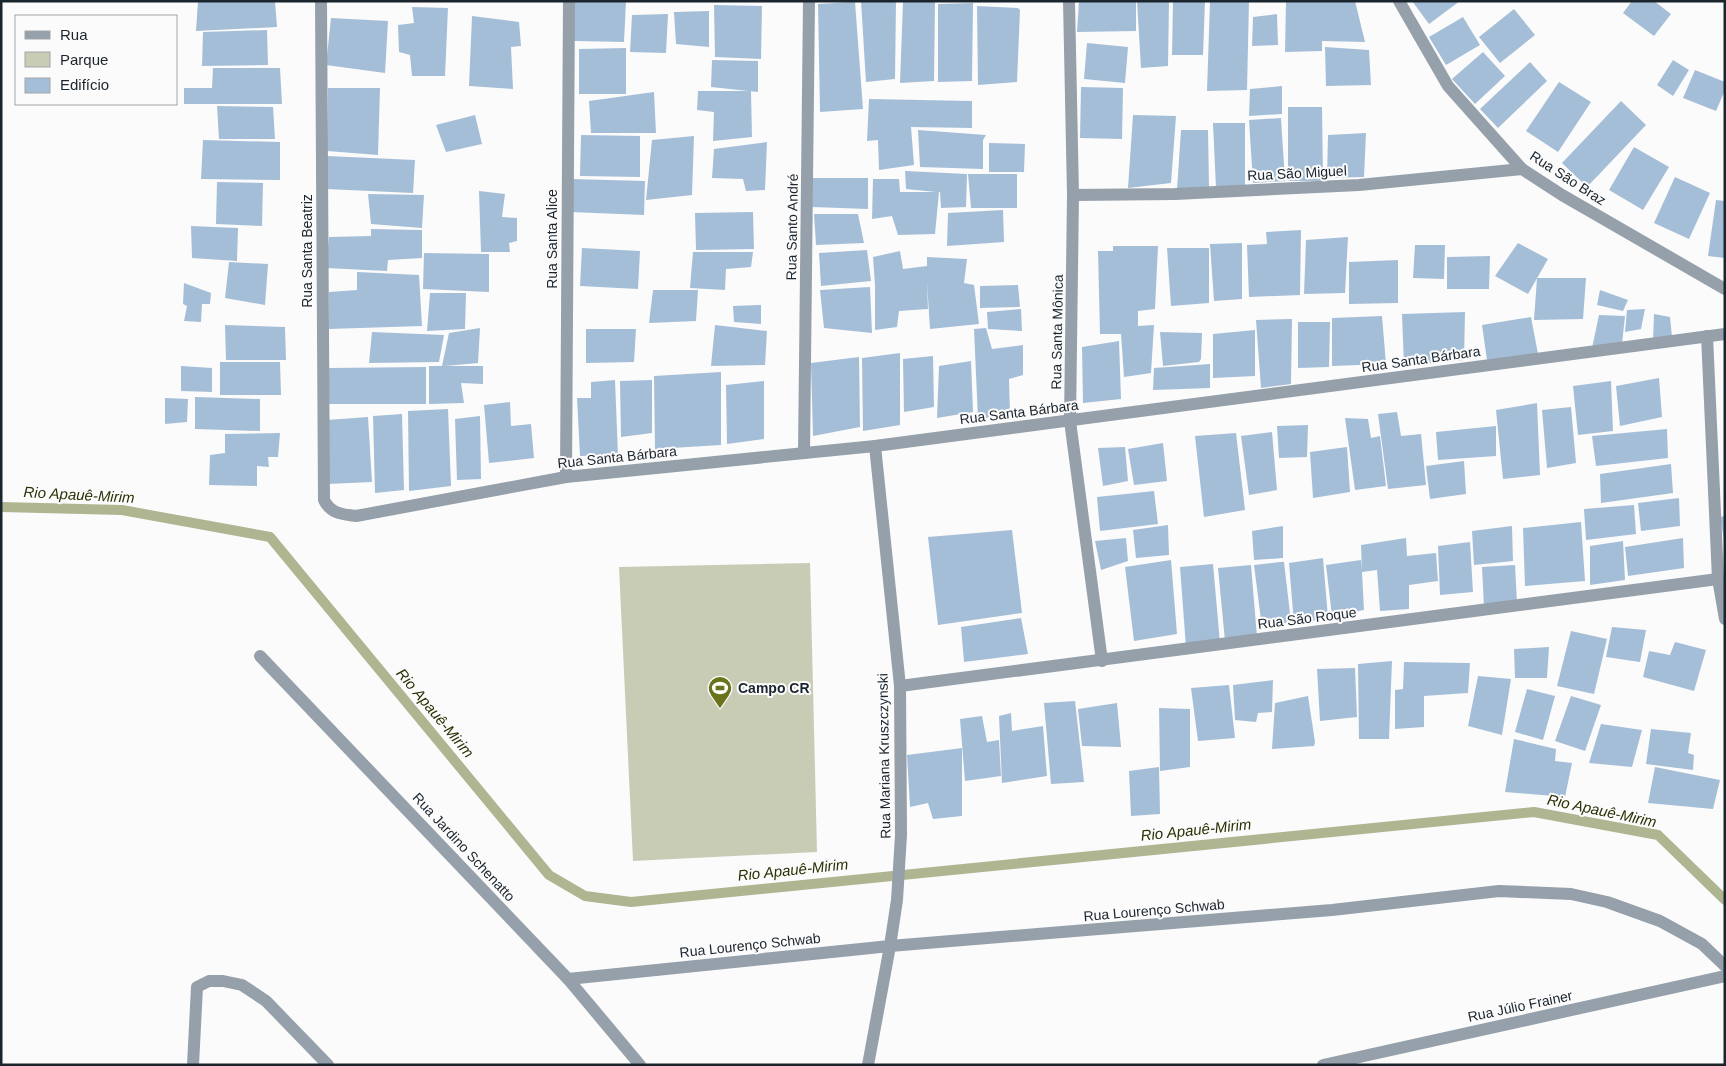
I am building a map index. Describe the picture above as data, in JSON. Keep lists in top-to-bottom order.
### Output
{
  "streets": {
    "street": [
      "Rua São Miguel",
      "Rua São Braz",
      "Rua Santo André",
      "Rua Santa Alice",
      "Rua Santa Beatriz",
      "Rua Santa Mônica",
      "Rua Santa Bárbara",
      "Rua São Roque",
      "Rua Mariana Kruszczynski",
      "Rua Jardino Schenatto",
      "Rua Lourenço Schwab",
      "Rua Júlio Frainer"
    ]
  },
  "crossings": [
    ["Rua São Miguel", "Rua São Braz"],
    ["Rua São Miguel", "Rua Santa Mônica"],
    ["Rua Santo André", "Rua Santa Bárbara"],
    ["Rua Santa Alice", "Rua Santa Bárbara"],
    ["Rua Santa Beatriz", "Rua Santa Bárbara"],
    ["Rua Santa Mônica", "Rua Santa Bárbara"],
    ["Rua Santa Mônica", "Rua São Roque"],
    ["Rua Santa Bárbara", "Rua Mariana Kruszczynski"],
    ["Rua São Roque", "Rua Mariana Kruszczynski"],
    ["Rua Mariana Kruszczynski", "Rua Lourenço Schwab"],
    ["Rua Jardino Schenatto", "Rua Lourenço Schwab"]
  ],
  "water": ["Rio Apauê-Mirim"],
  "places": {
    "sports": ["Campo CR"]
  },
  "legend": ["Rua", "Parque", "Edifício"]
}
